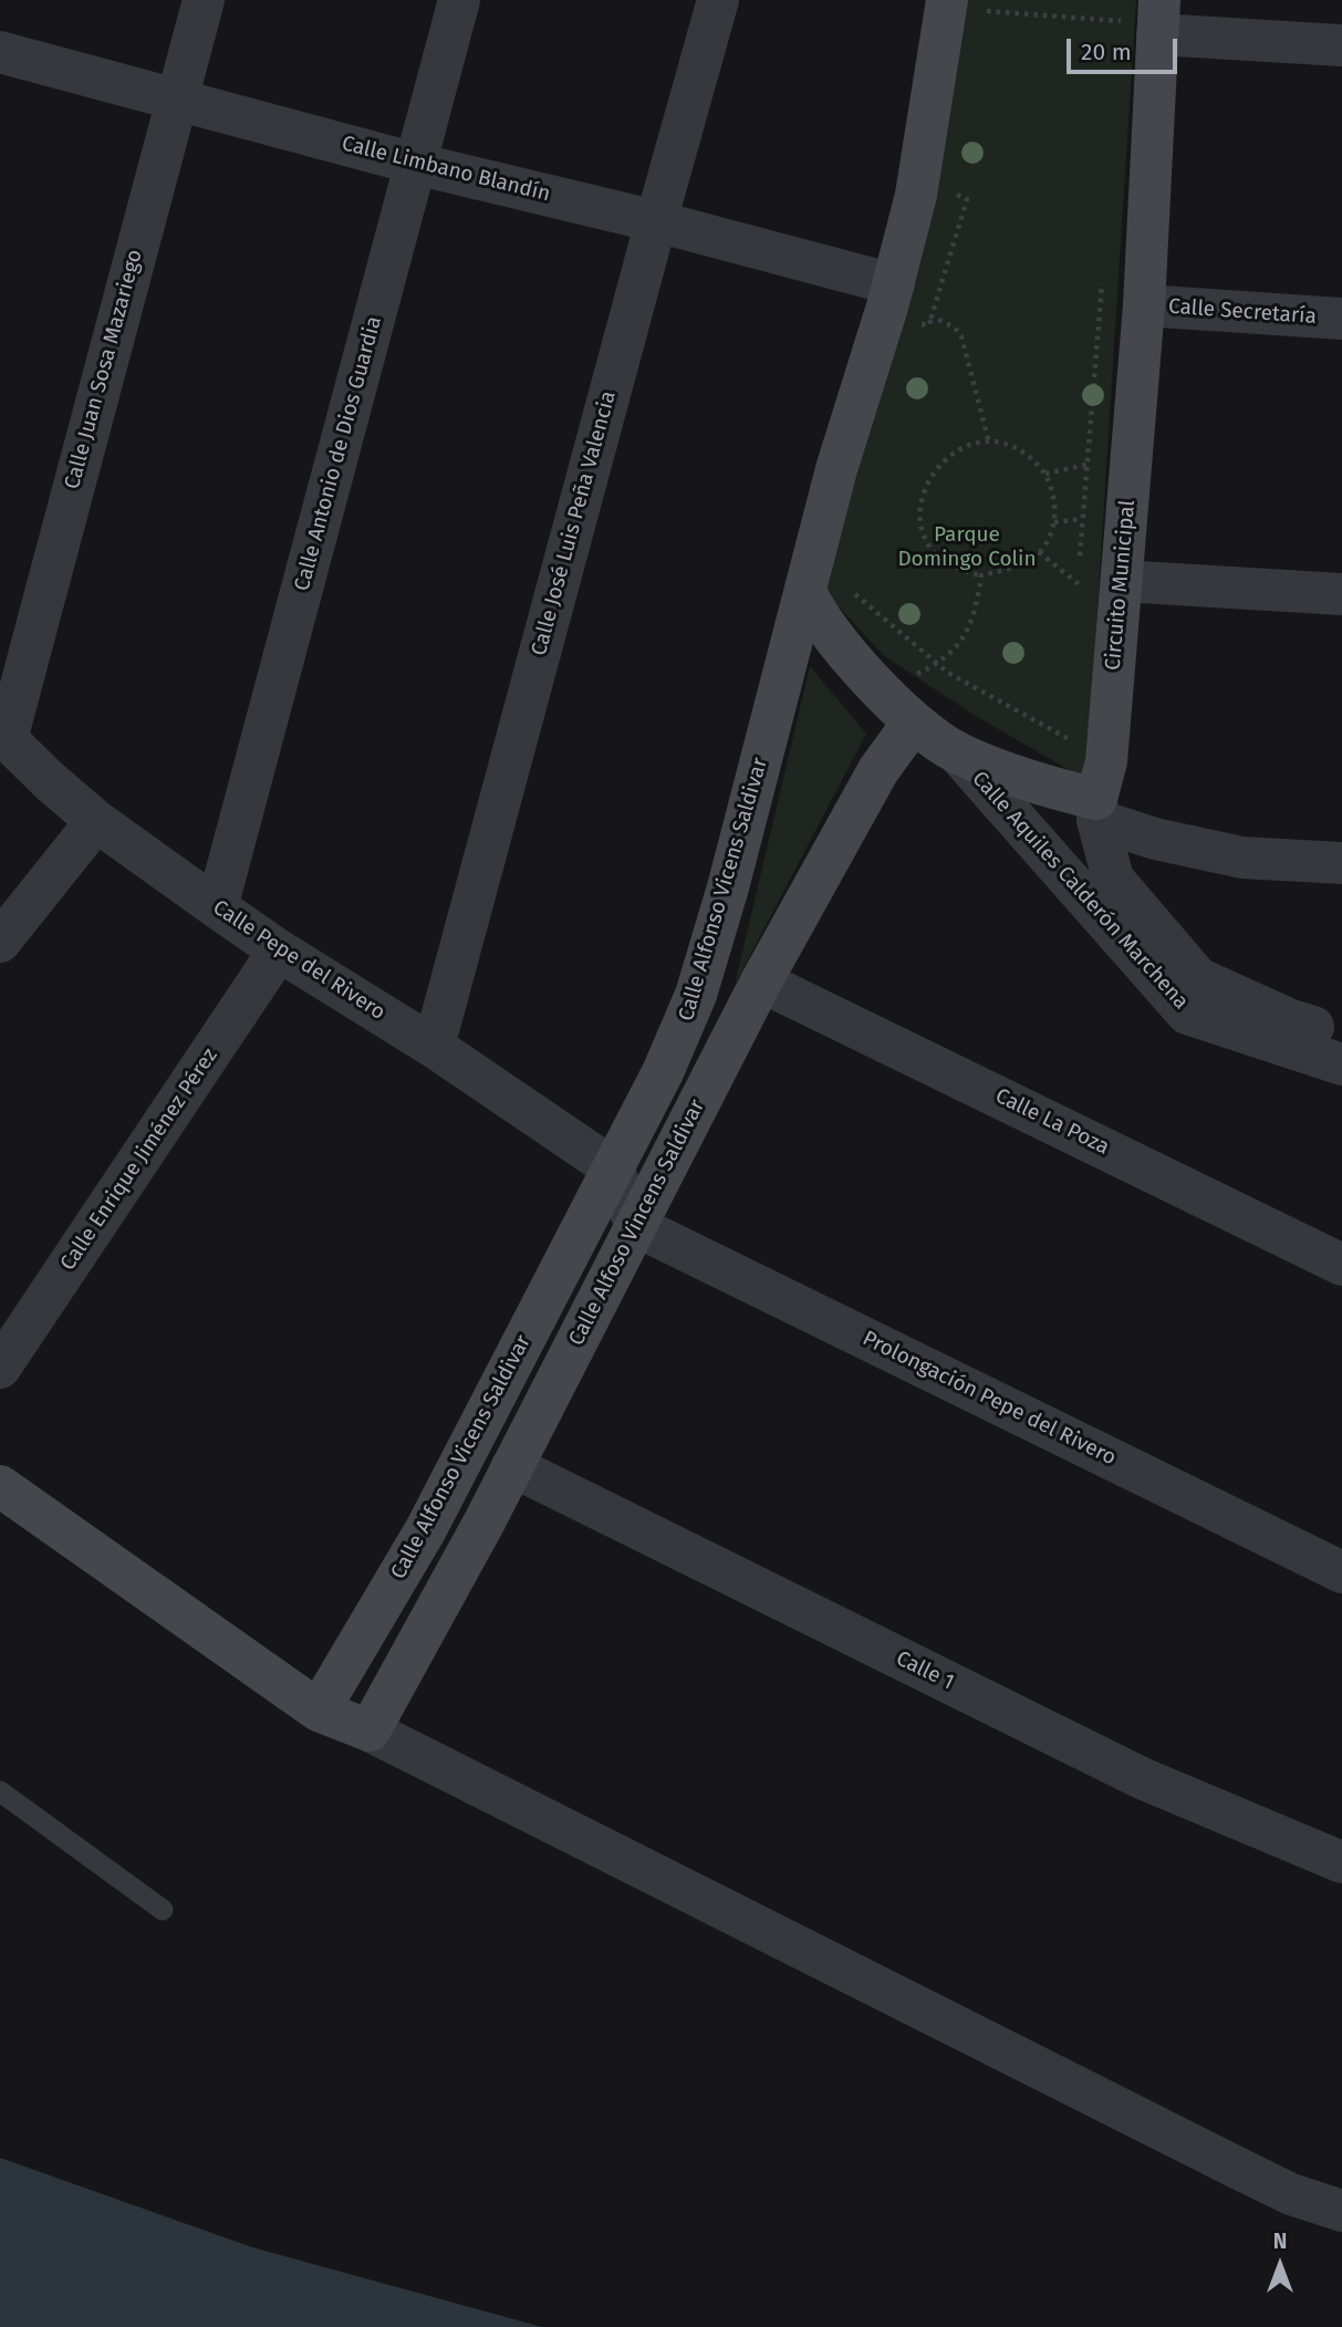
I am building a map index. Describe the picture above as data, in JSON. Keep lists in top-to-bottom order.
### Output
{
  "streets": {
    "main road": ["Circuito Municipal", "Calle Alfonso Vicens Saldivar", "Calle Alfoso Vincens Saldivar"],
    "street": [
      "Calle Limbano Blandín",
      "Calle Secretaría",
      "Calle Juan Sosa Mazariego",
      "Calle Antonio de Dios Guardia",
      "Calle José Luis Peña Valencia",
      "Calle Aquiles Calderón Marchena",
      "Calle Pepe del Rivero",
      "Calle La Poza",
      "Calle Enrique Jiménez Pérez",
      "Prolongación Pepe del Rivero",
      "Calle 1"
    ]
  },
  "crossings": [
    ["Calle Limbano Blandín", "Calle Juan Sosa Mazariego"],
    ["Calle Limbano Blandín", "Calle Antonio de Dios Guardia"],
    ["Calle Limbano Blandín", "Calle José Luis Peña Valencia"],
    ["Calle Limbano Blandín", "Calle Alfonso Vicens Saldivar"],
    ["Calle Secretaría", "Circuito Municipal"],
    ["Calle Juan Sosa Mazariego", "Calle Pepe del Rivero"],
    ["Calle Antonio de Dios Guardia", "Calle Pepe del Rivero"],
    ["Calle José Luis Peña Valencia", "Calle Pepe del Rivero"],
    ["Circuito Municipal", "Calle Aquiles Calderón Marchena"],
    ["Calle Alfonso Vicens Saldivar", "Calle Pepe del Rivero"],
    ["Calle Pepe del Rivero", "Calle Enrique Jiménez Pérez"],
    ["Calle La Poza", "Calle Alfoso Vincens Saldivar"],
    ["Calle Alfoso Vincens Saldivar", "Prolongación Pepe del Rivero"],
    ["Calle Alfoso Vincens Saldivar", "Calle 1"]
  ],
  "parks": ["Parque Domingo Colin"],
  "scale_bar": "20 m",
  "north": "top"
}
